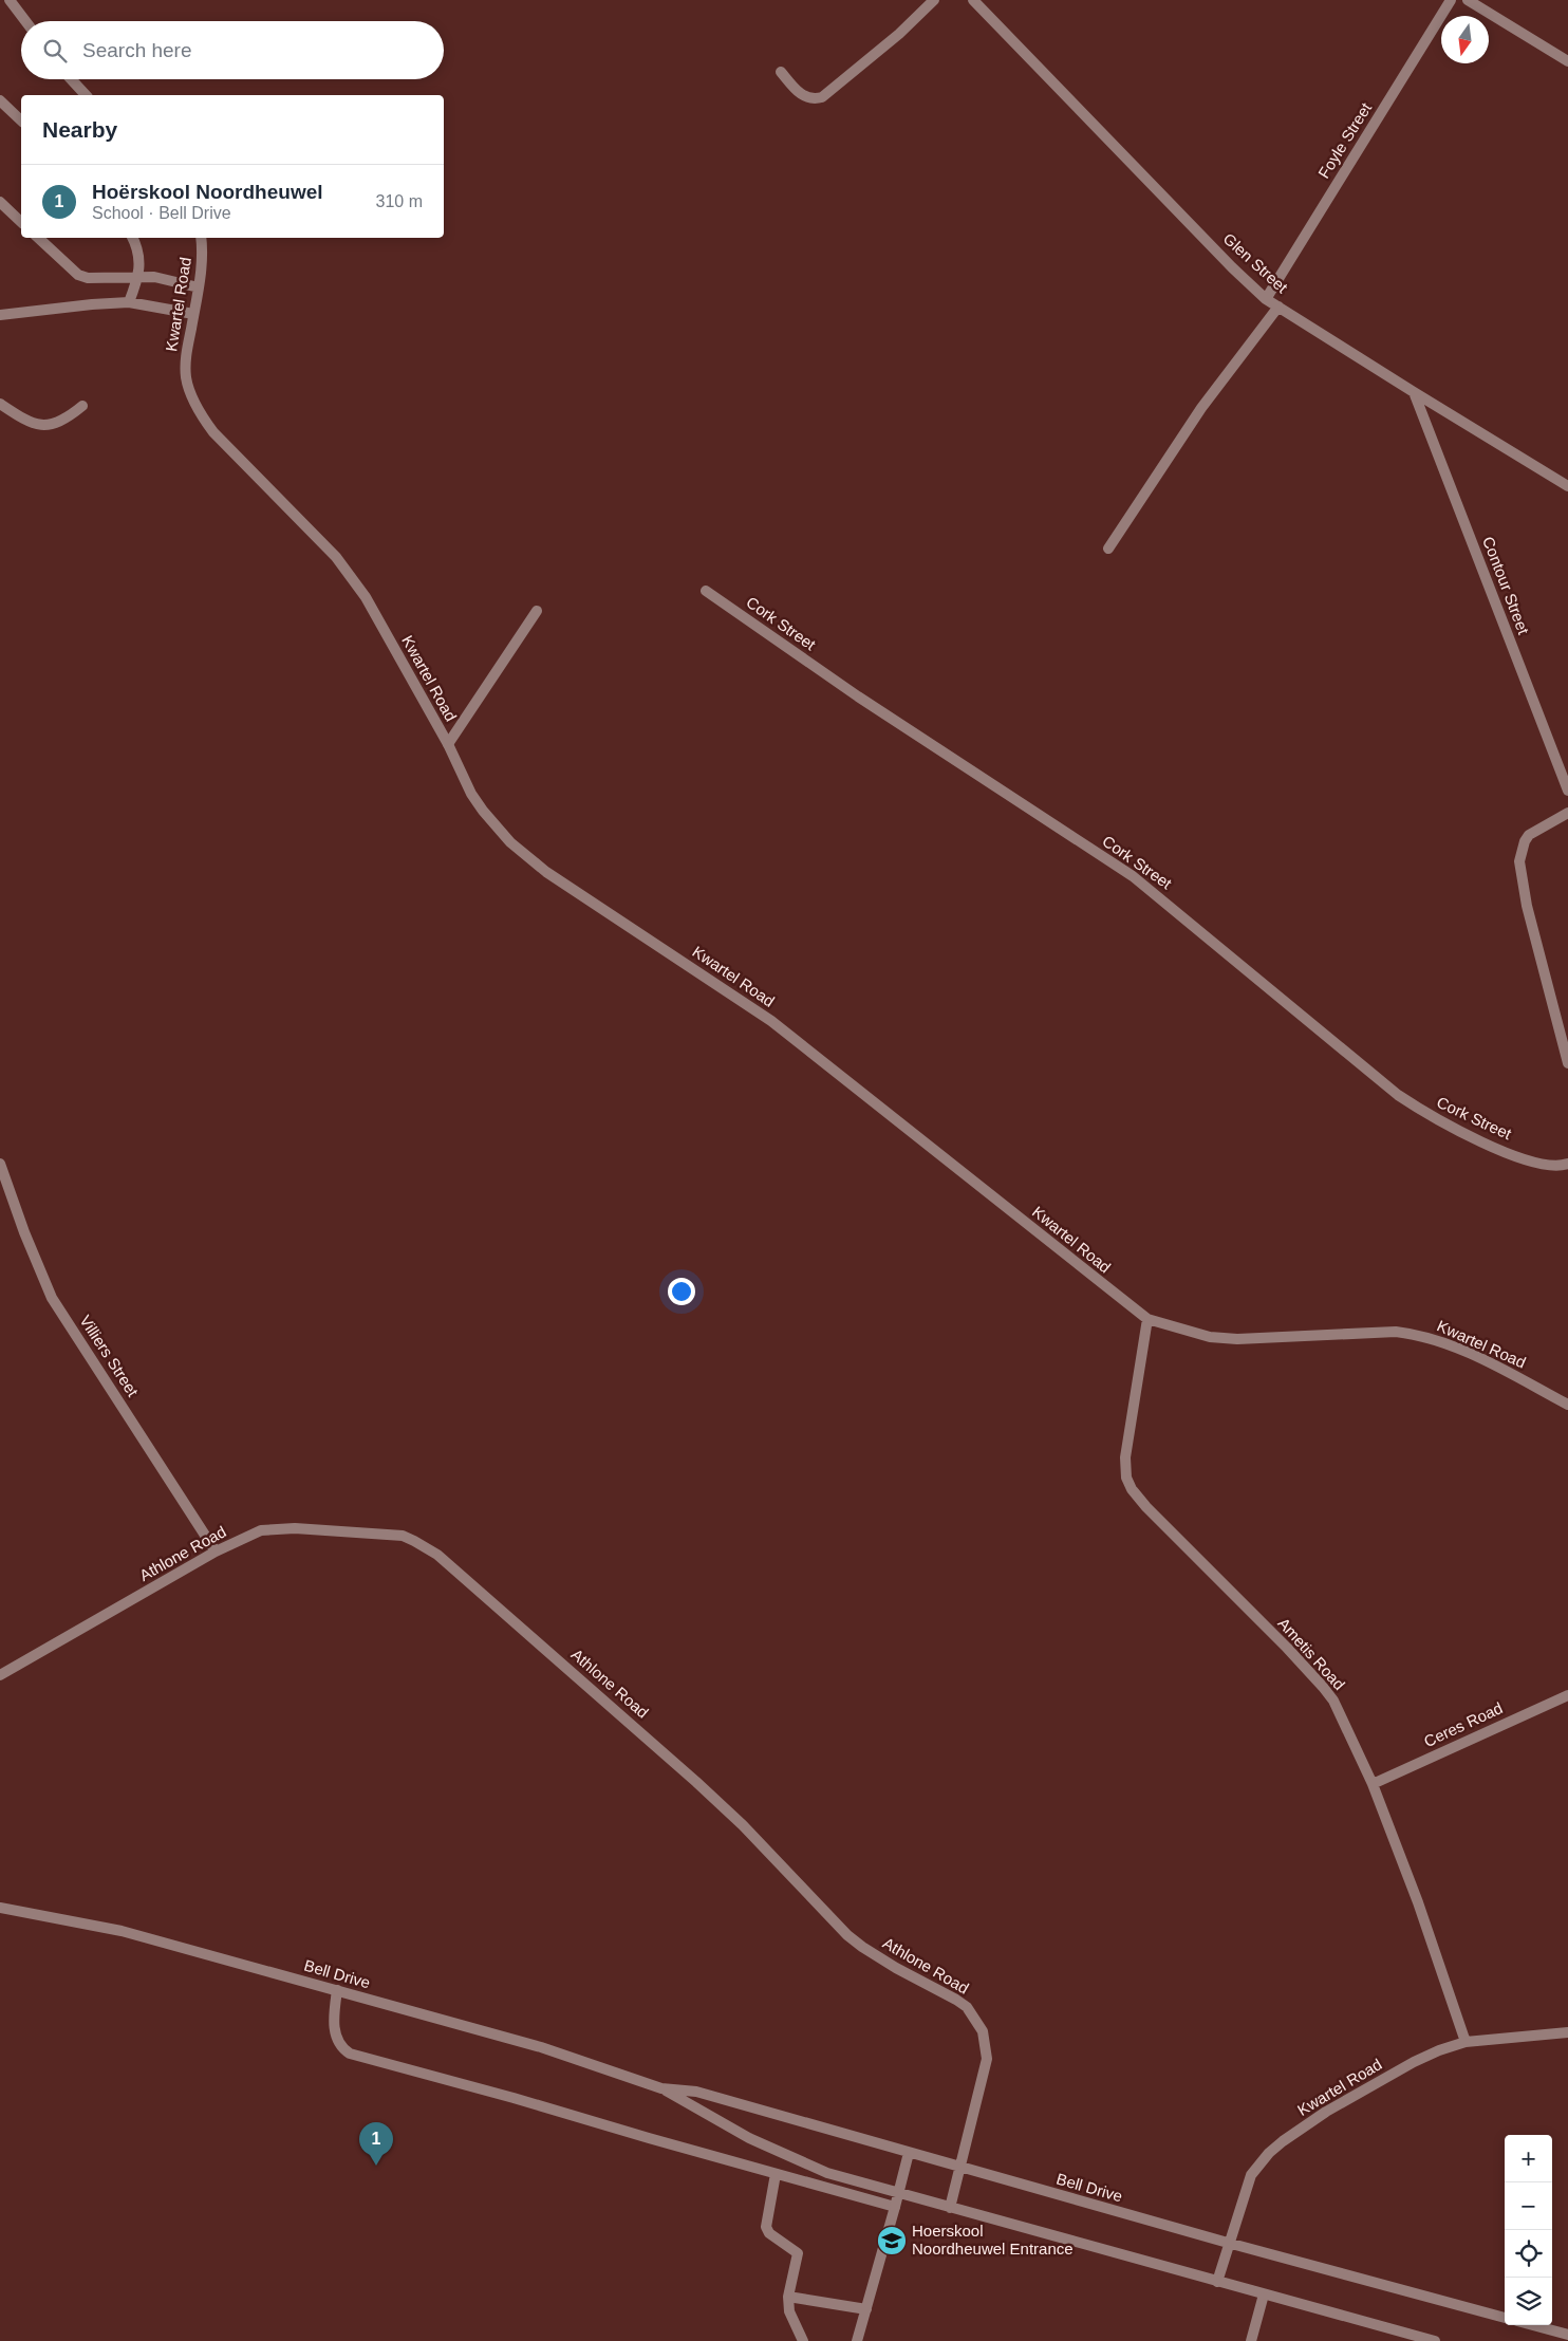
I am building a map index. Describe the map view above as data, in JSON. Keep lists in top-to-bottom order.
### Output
{
  "streets": {
    "street": [
      "Foyle Street",
      "Glen Street",
      "Kwartel Road",
      "Contour Street",
      "Cork Street",
      "Villiers Street",
      "Athlone Road",
      "Ametis Road",
      "Ceres Road",
      "Bell Drive"
    ]
  },
  "crossings": [
    ["Foyle Street", "Glen Street"],
    ["Glen Street", "Contour Street"],
    ["Kwartel Road", "Ametis Road"],
    ["Kwartel Road", "Bell Drive"],
    ["Villiers Street", "Athlone Road"],
    ["Athlone Road", "Bell Drive"],
    ["Ametis Road", "Ceres Road"]
  ],
  "places": {
    "school or university": ["Hoerskool Noordheuwel Entrance"]
  },
  "north": "bottom",
  "page": {
    "search": "Search here",
    "heading": "Nearby",
    "list": [
      {
        "mark": "1",
        "name": "Hoërskool Noordheuwel",
        "note": "School · Bell Drive",
        "value": "310 m"
      }
    ],
    "pins": "1",
    "map_buttons": ["+", "−"]
  }
}
